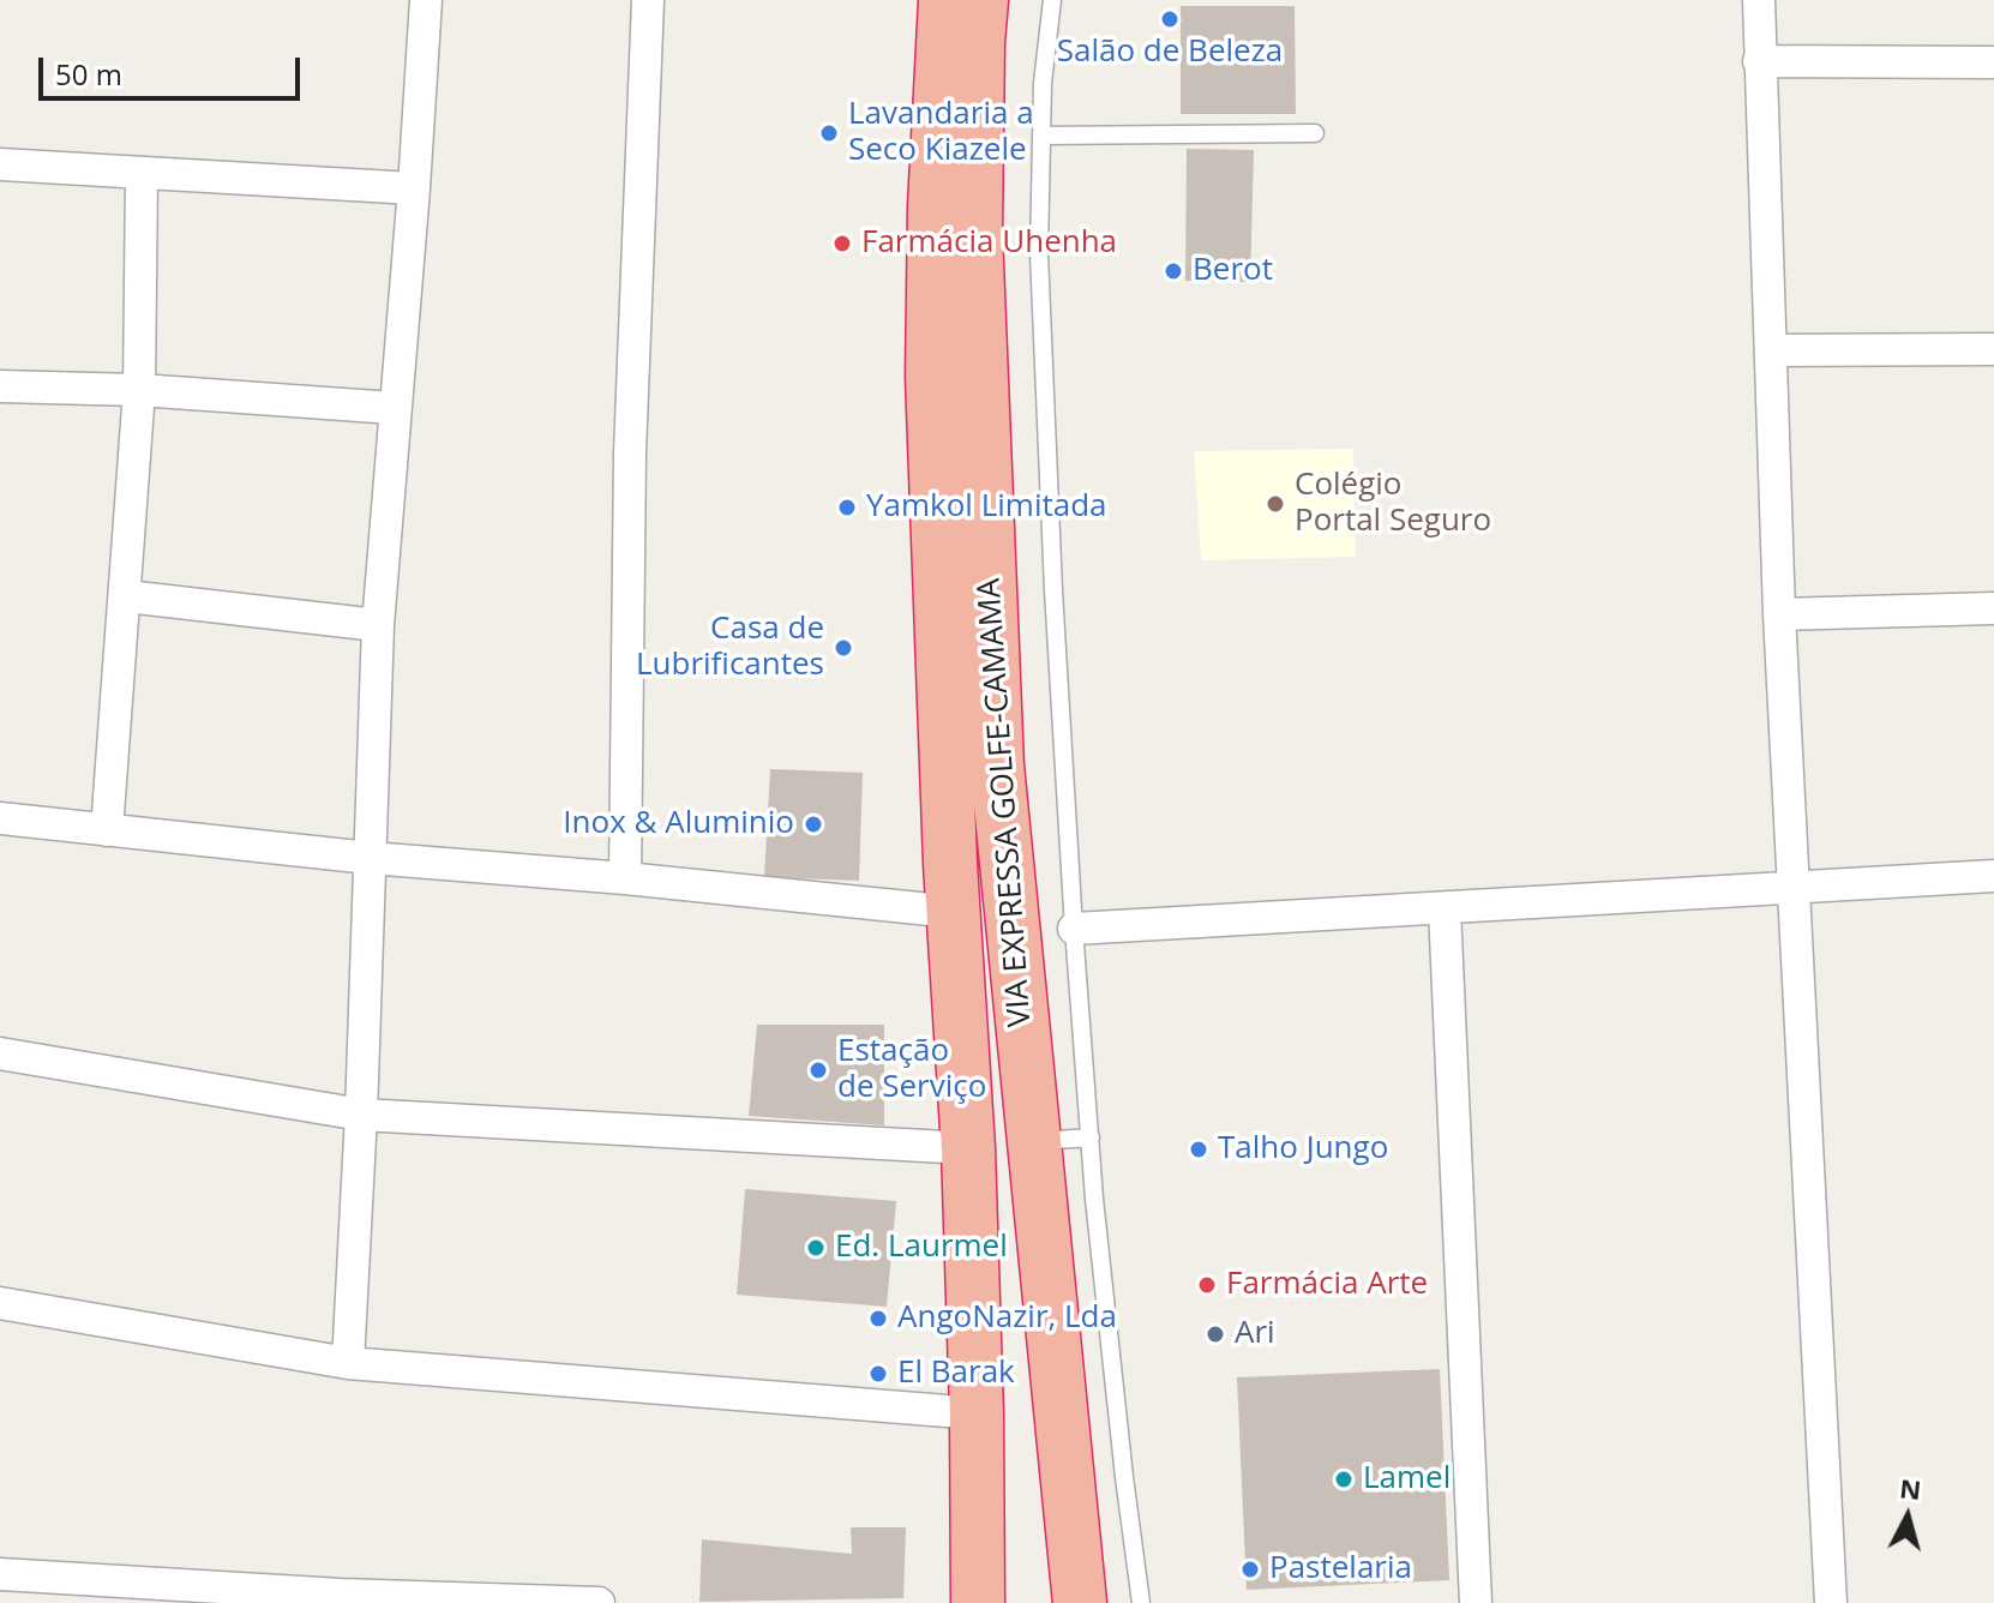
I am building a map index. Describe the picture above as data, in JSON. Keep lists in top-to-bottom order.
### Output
{
  "streets": {
    "highway": ["VIA EXPRESSA GOLFE-CAMAMA"]
  },
  "places": [
    "Salão de Beleza",
    "Lavandaria a Seco Kiazele",
    "Farmácia Uhenha",
    "Berot",
    "Colégio Portal Seguro",
    "Yamkol Limitada",
    "Casa de Lubrificantes",
    "Inox & Aluminio",
    "Estação de Serviço",
    "Talho Jungo",
    "Ed. Laurmel",
    "Farmácia Arte",
    "AngoNazir, Lda",
    "Ari",
    "El Barak",
    "Lamel",
    "Pastelaria"
  ],
  "scale_bar": "50 m",
  "north": "top"
}
